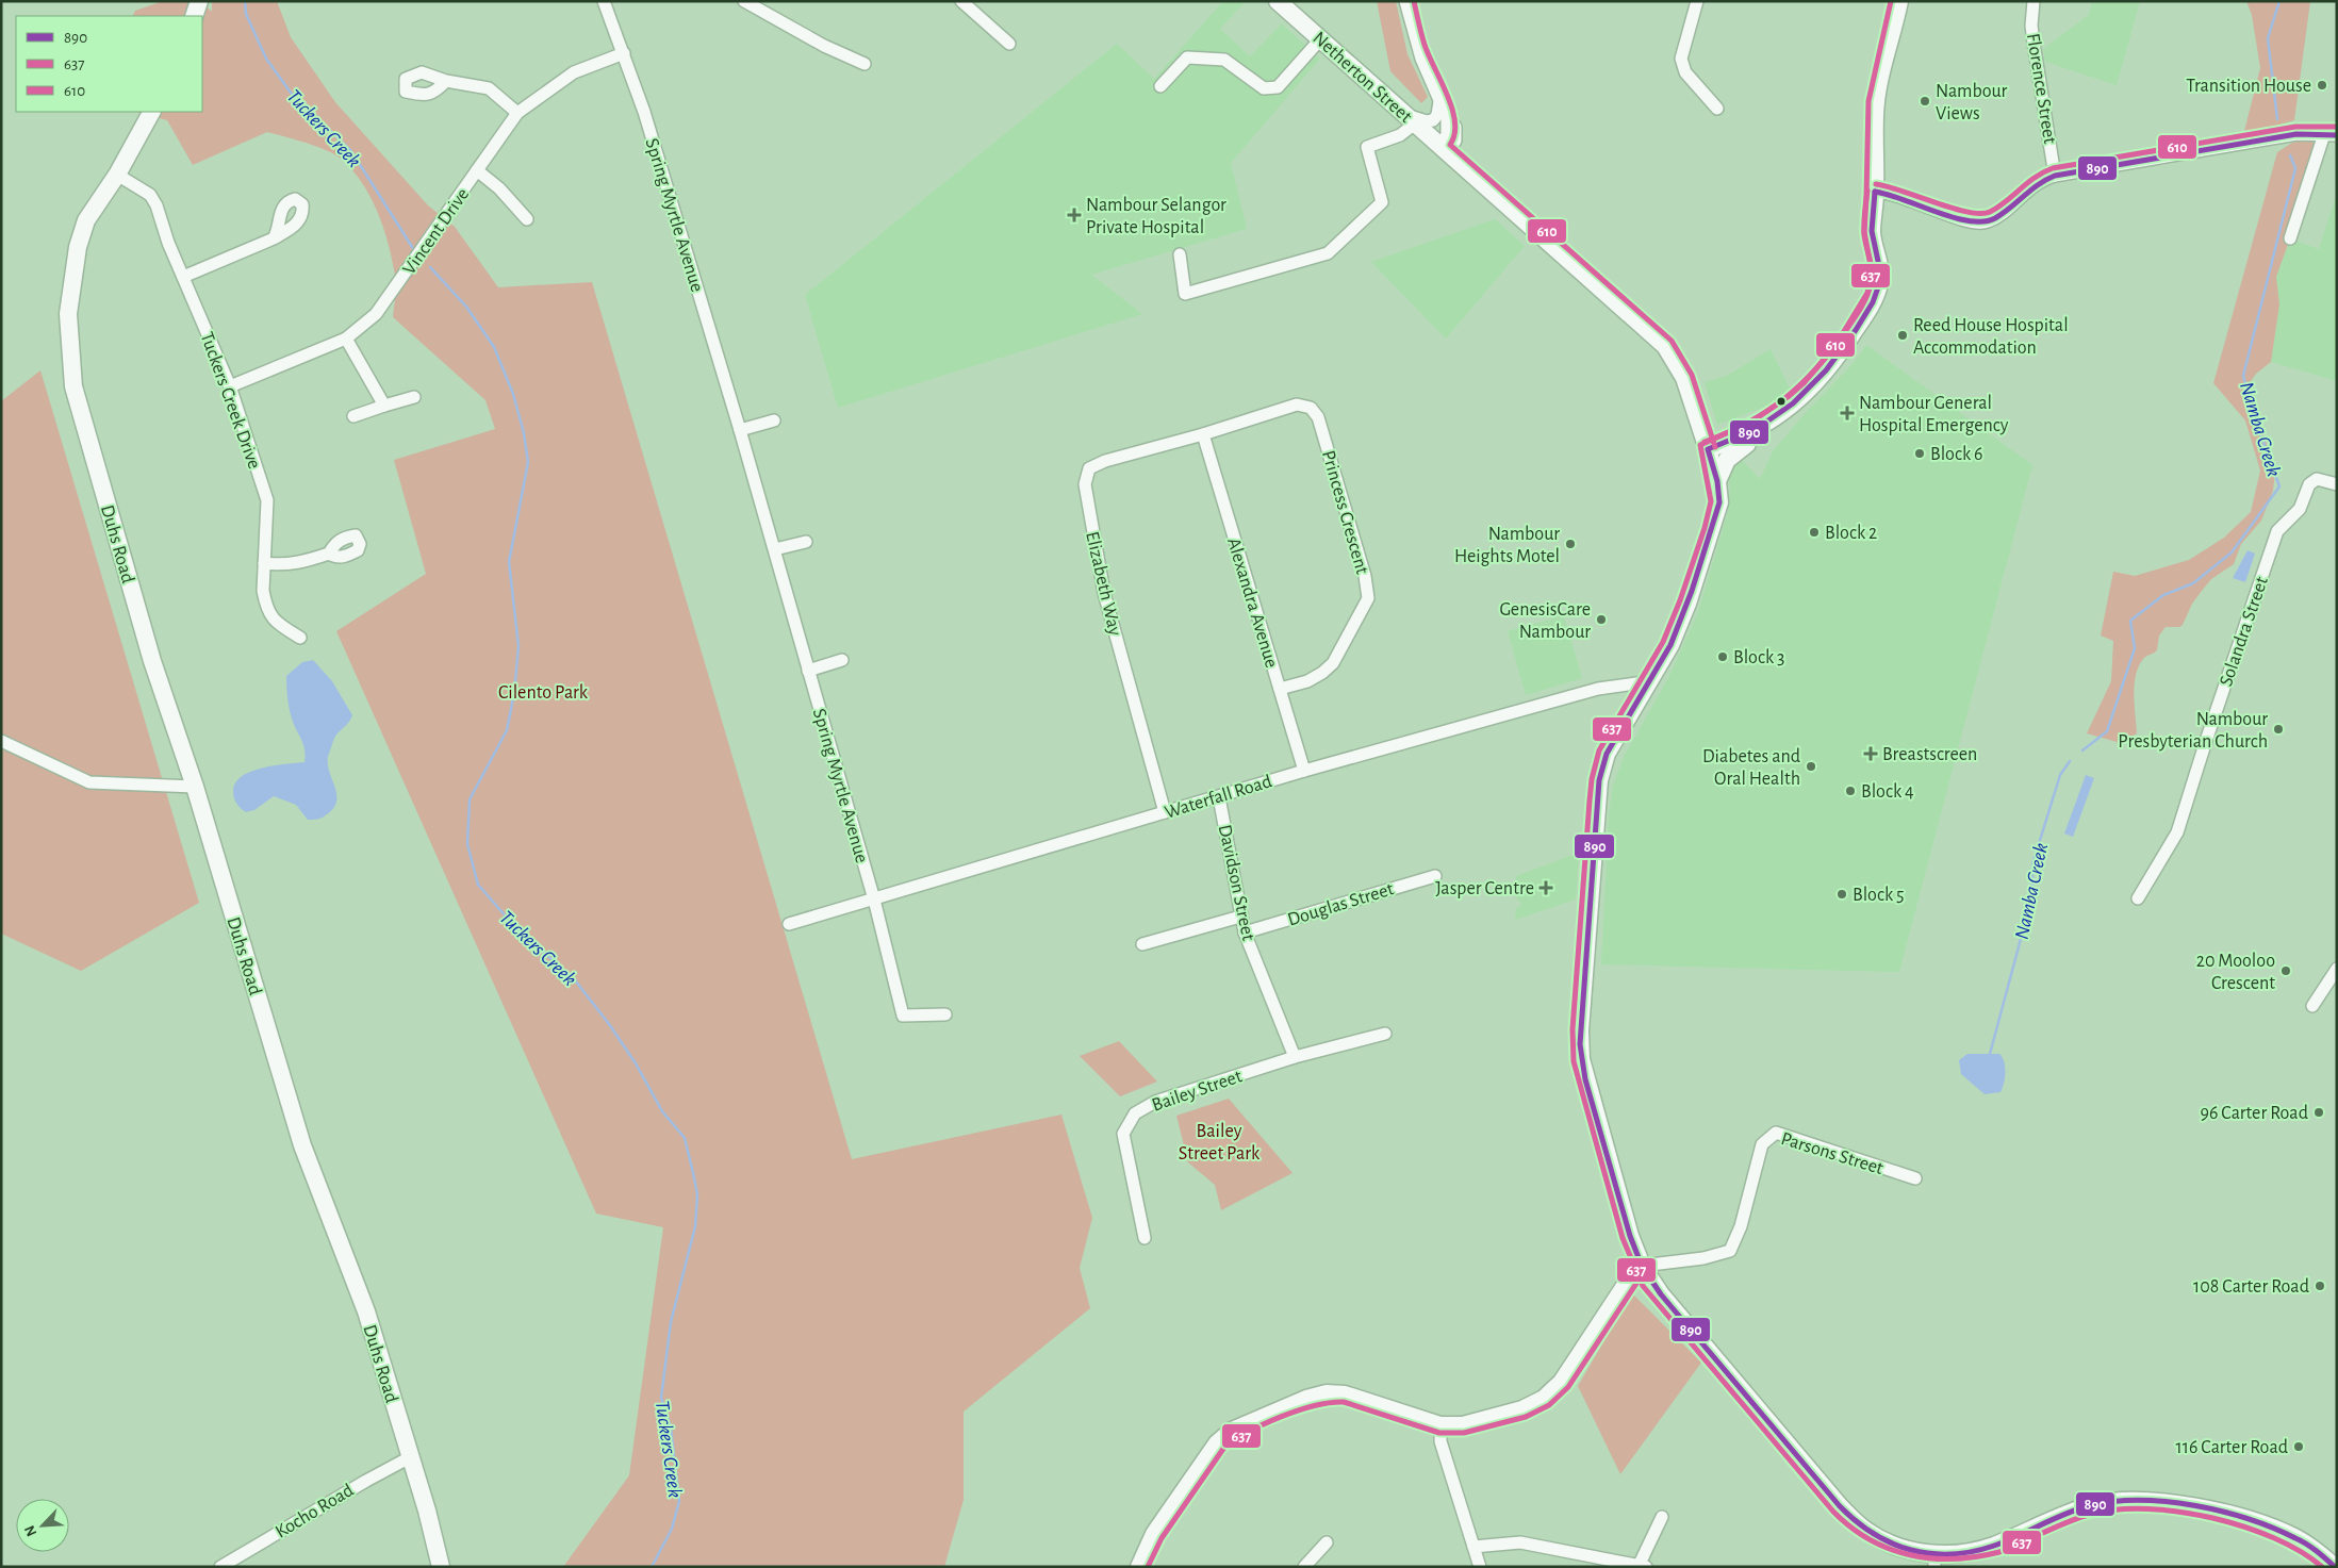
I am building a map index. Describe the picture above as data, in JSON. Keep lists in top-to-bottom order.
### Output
{
  "streets": {
    "street": [
      "Netherton Street",
      "Florence Street",
      "Spring Myrtle Avenue",
      "Vincent Drive",
      "Tuckers Creek Drive",
      "Princess Crescent",
      "Duhs Road",
      "Elizabeth Way",
      "Alexandra Avenue",
      "Solandra Street",
      "Waterfall Road",
      "Davidson Street",
      "Douglas Street",
      "Bailey Street",
      "Parsons Street",
      "Kocho Road"
    ]
  },
  "crossings": [
    ["Spring Myrtle Avenue", "Vincent Drive"],
    ["Spring Myrtle Avenue", "Waterfall Road"],
    ["Vincent Drive", "Tuckers Creek Drive"],
    ["Tuckers Creek Drive", "Duhs Road"],
    ["Princess Crescent", "Elizabeth Way"],
    ["Princess Crescent", "Alexandra Avenue"],
    ["Duhs Road", "Kocho Road"],
    ["Elizabeth Way", "Alexandra Avenue"],
    ["Elizabeth Way", "Waterfall Road"],
    ["Alexandra Avenue", "Waterfall Road"],
    ["Waterfall Road", "Davidson Street"],
    ["Davidson Street", "Douglas Street"],
    ["Davidson Street", "Bailey Street"]
  ],
  "water": ["Tuckers Creek", "Namba Creek"],
  "parks": ["Cilento Park", "Bailey Street Park"],
  "places": {
    "other": [
      "Transition House",
      "Nambour Views",
      "Reed House Hospital Accommodation",
      "Block 6",
      "Block 2",
      "Nambour Heights Motel",
      "GenesisCare Nambour",
      "Block 3",
      "Nambour Presbyterian Church",
      "Diabetes and Oral Health",
      "Block 4",
      "Block 5",
      "20 Mooloo Crescent",
      "96 Carter Road",
      "108 Carter Road",
      "116 Carter Road"
    ],
    "health": [
      "Nambour Selangor Private Hospital",
      "Nambour General Hospital Emergency",
      "Breastscreen",
      "Jasper Centre"
    ]
  },
  "lines": ["transit line 637", "transit line 610", "transit line 890"],
  "legend": ["890", "637", "610"],
  "north": "bottom left"
}
